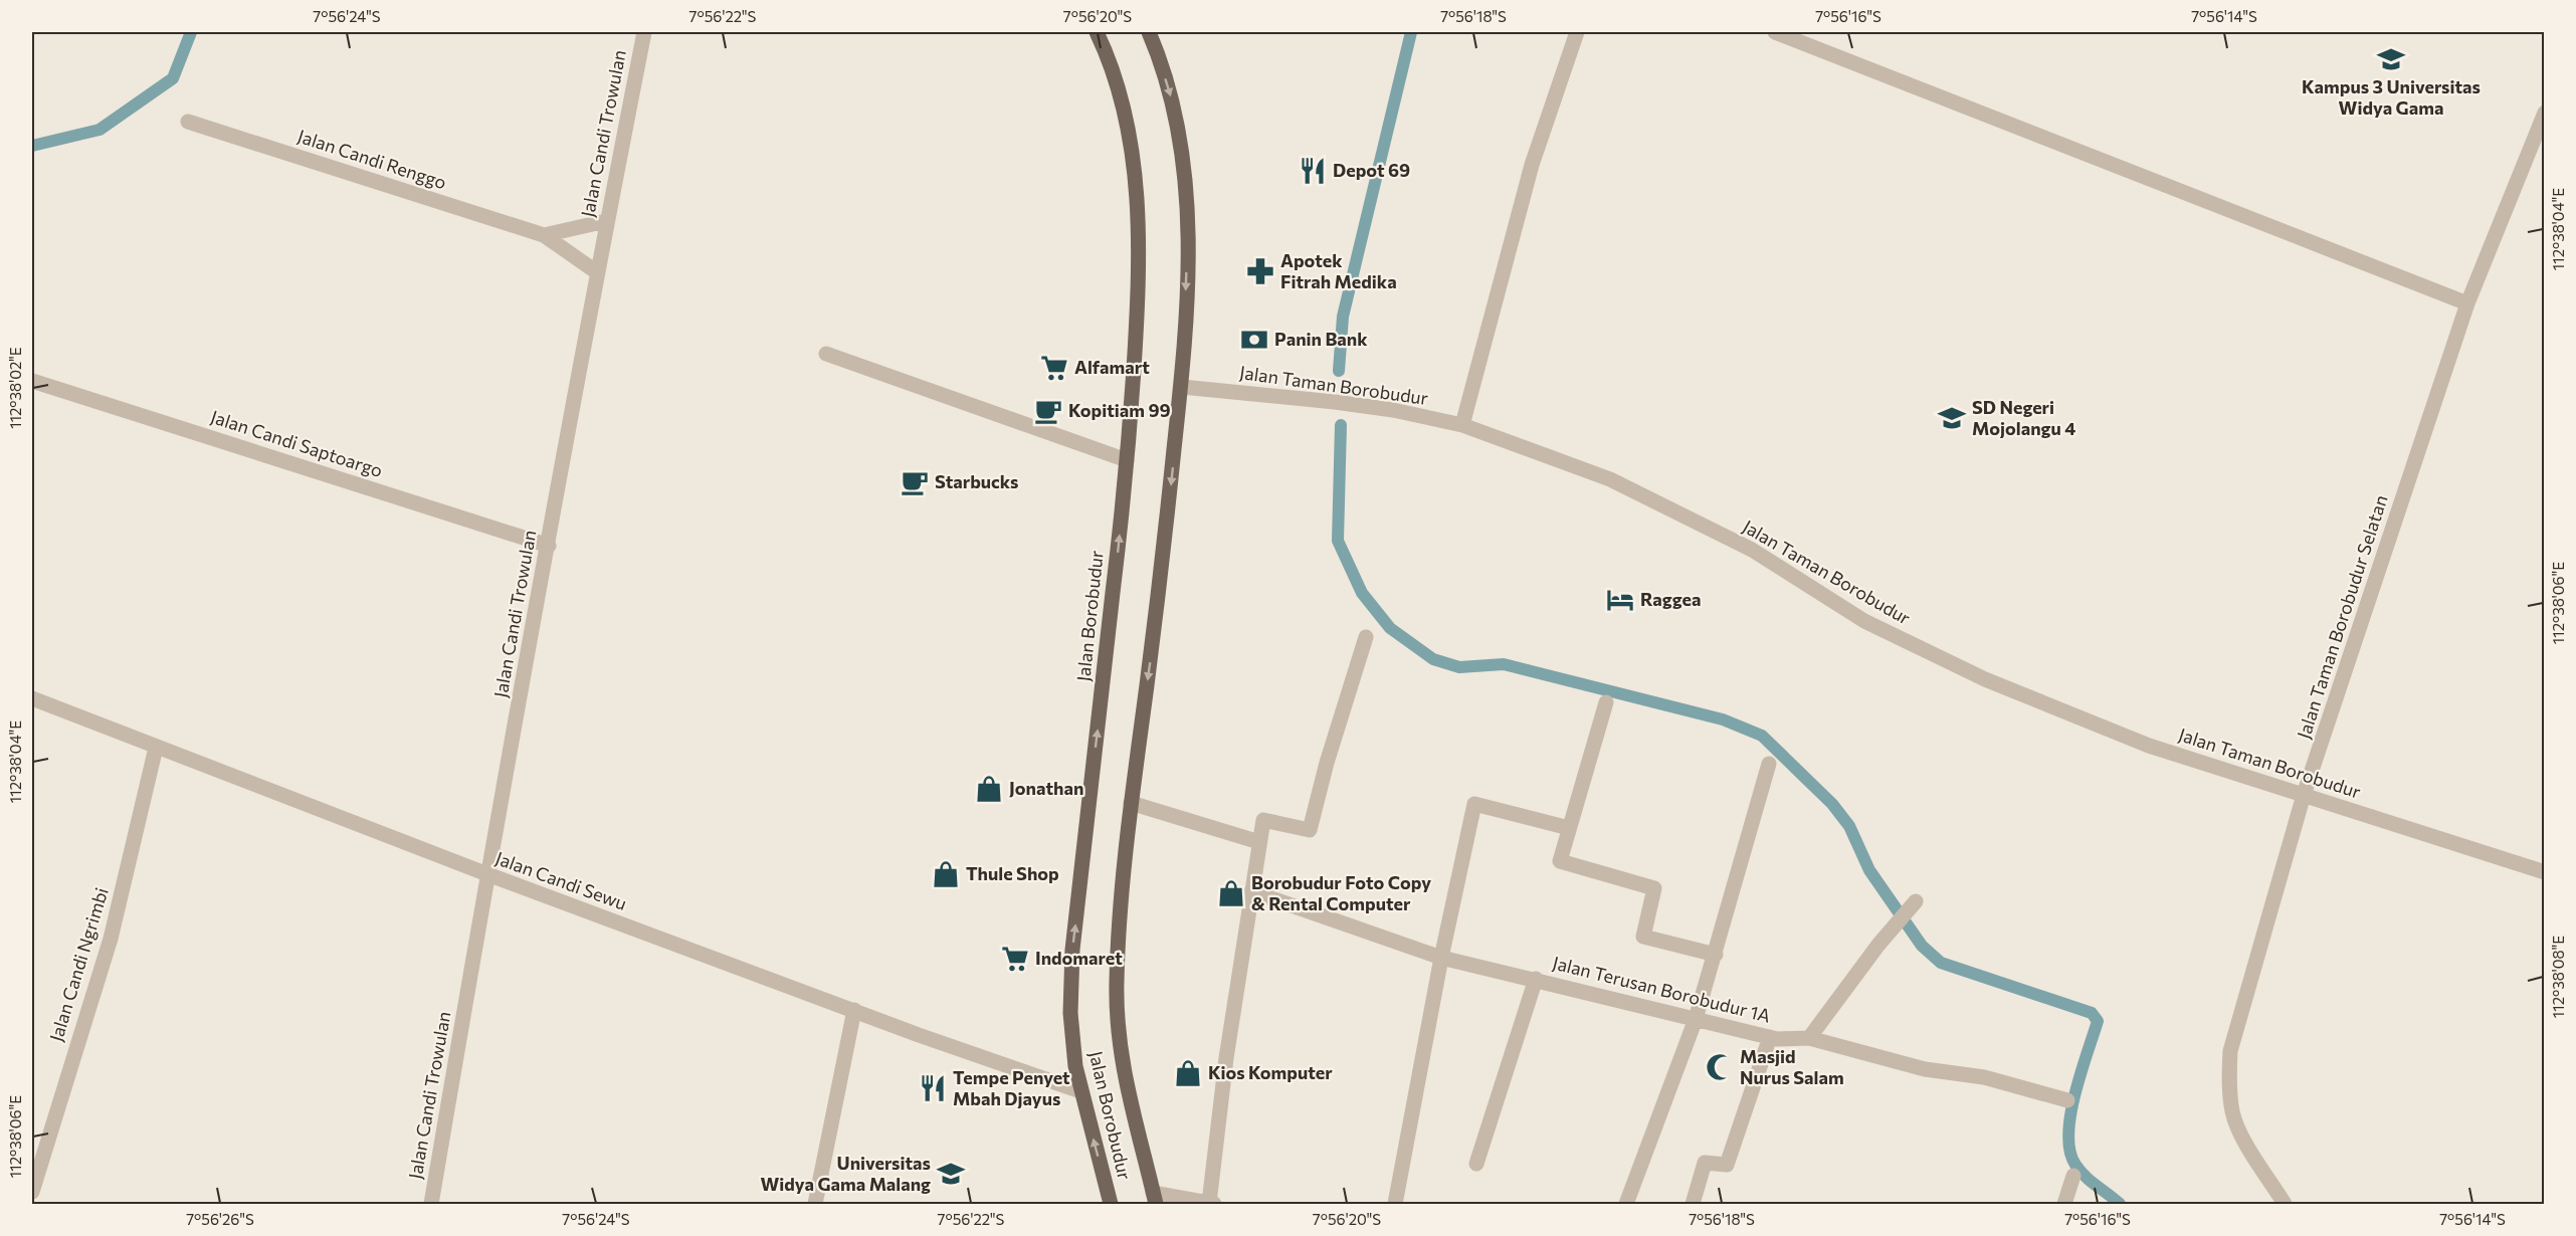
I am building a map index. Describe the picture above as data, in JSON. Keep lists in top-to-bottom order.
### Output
{
  "streets": {
    "main road": ["Jalan Borobudur"],
    "street": [
      "Jalan Candi Trowulan",
      "Jalan Candi Renggo",
      "Jalan Taman Borobudur",
      "Jalan Candi Saptoargo",
      "Jalan Taman Borobudur Selatan",
      "Jalan Candi Sewu",
      "Jalan Candi Ngrimbi",
      "Jalan Terusan Borobudur 1A"
    ]
  },
  "crossings": [
    ["Jalan Candi Trowulan", "Jalan Candi Renggo"],
    ["Jalan Candi Trowulan", "Jalan Candi Saptoargo"],
    ["Jalan Candi Trowulan", "Jalan Candi Sewu"],
    ["Jalan Taman Borobudur", "Jalan Borobudur"],
    ["Jalan Taman Borobudur", "Jalan Taman Borobudur Selatan"],
    ["Jalan Borobudur", "Jalan Candi Sewu"],
    ["Jalan Candi Sewu", "Jalan Candi Ngrimbi"]
  ],
  "places": {
    "school or university": ["Kampus 3 Universitas Widya Gama", "SD Negeri Mojolangu 4", "Universitas Widya Gama Malang"],
    "restaurant": ["Depot 69", "Tempe Penyet Mbah Djayus"],
    "pharmacy": ["Apotek Fitrah Medika"],
    "bank": ["Panin Bank"],
    "supermarket": ["Alfamart", "Indomaret"],
    "cafe": ["Kopitiam 99", "Starbucks"],
    "hotel": ["Raggea"],
    "shop": [
      "Jonathan",
      "Thule Shop",
      "Borobudur Foto Copy & Rental Computer",
      "Kios Komputer"
    ],
    "mosque": ["Masjid Nurus Salam"]
  },
  "coordinates": [
    "7°56'24\"S",
    "7°56'22\"S",
    "7°56'20\"S",
    "7°56'18\"S",
    "7°56'16\"S",
    "7°56'14\"S",
    "112°38'04\"E",
    "112°38'02\"E",
    "112°38'06\"E",
    "112°38'08\"E",
    "7°56'26\"S"
  ]
}
